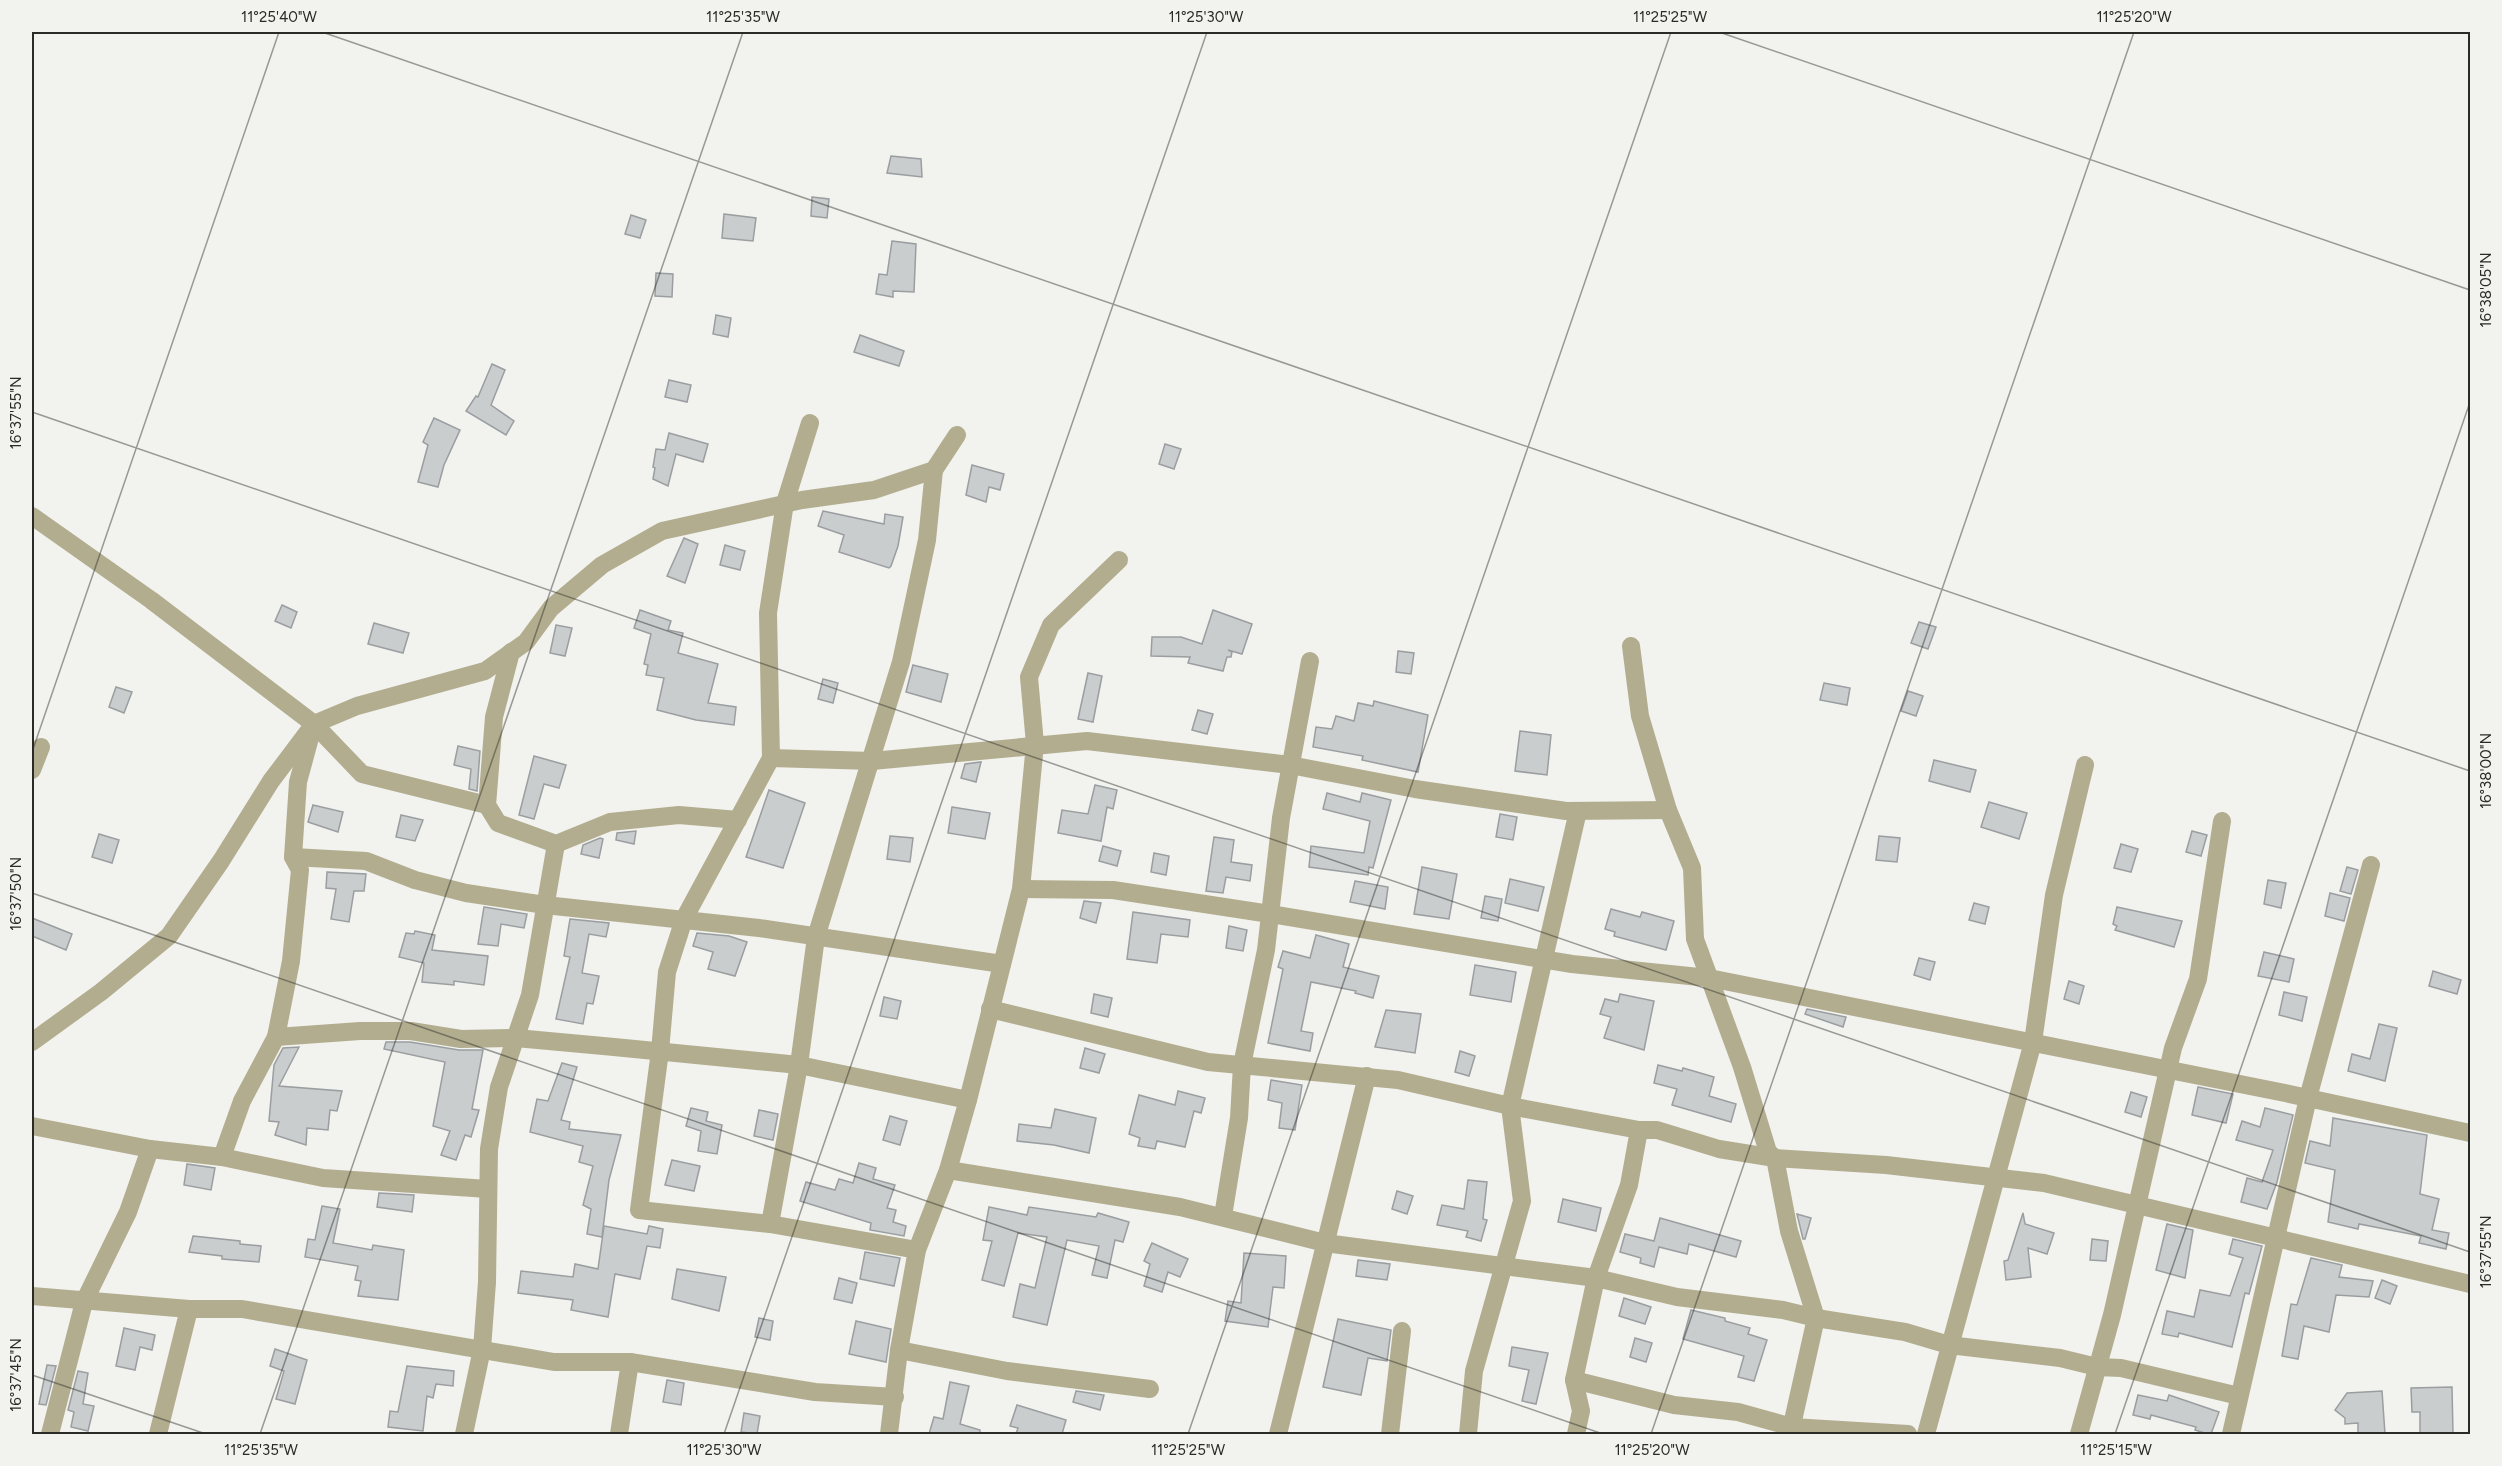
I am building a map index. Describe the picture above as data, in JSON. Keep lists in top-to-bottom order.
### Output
{
  "coordinates": [
    "11°25'40\"W",
    "11°25'35\"W",
    "11°25'30\"W",
    "11°25'25\"W",
    "11°25'20\"W",
    "16°38'05\"N",
    "16°37'55\"N",
    "16°38'00\"N",
    "16°37'50\"N",
    "16°37'45\"N",
    "11°25'15\"W"
  ]
}
